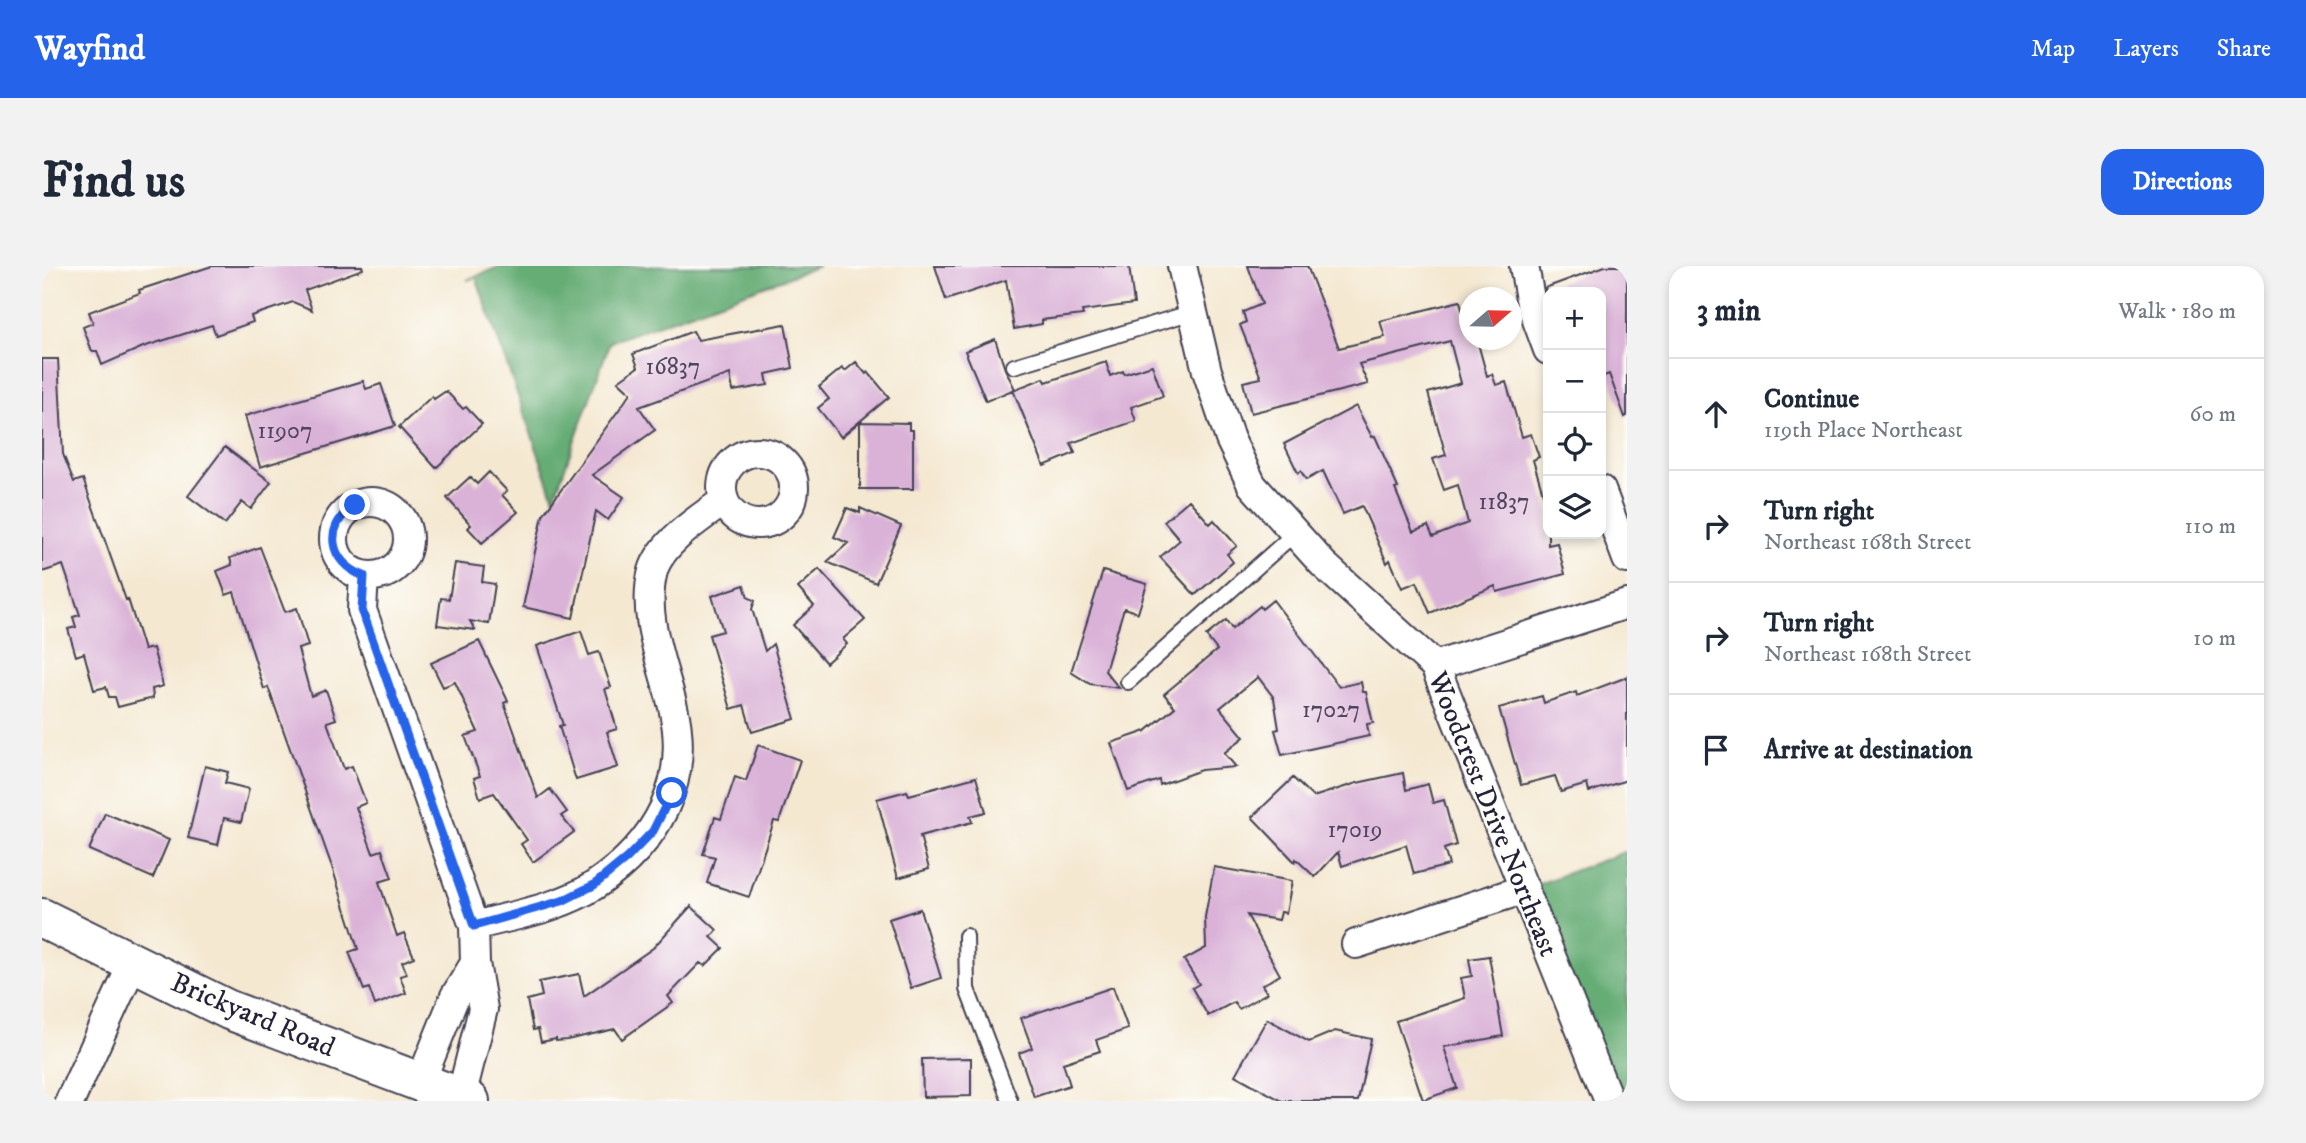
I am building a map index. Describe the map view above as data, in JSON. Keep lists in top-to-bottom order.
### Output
{
  "streets": {
    "street": ["Woodcrest Drive Northeast", "Brickyard Road"]
  },
  "house_numbers": [
    "16837",
    "11907",
    "11837",
    "17027",
    "17019"
  ],
  "north": "right",
  "page": {
    "header": "Wayfind",
    "nav": ["Map", "Layers", "Share"],
    "buttons": "Directions",
    "title": "Find us",
    "heading": ["3 min", "Walk · 180 m"],
    "map_buttons": ["+", "−"],
    "list": [
      ["Continue", "119th Place Northeast", "60 m"],
      ["Turn right", "Northeast 168th Street", "110 m"],
      ["Turn right", "Northeast 168th Street", "10 m"],
      "Arrive at destination"
    ]
  }
}
